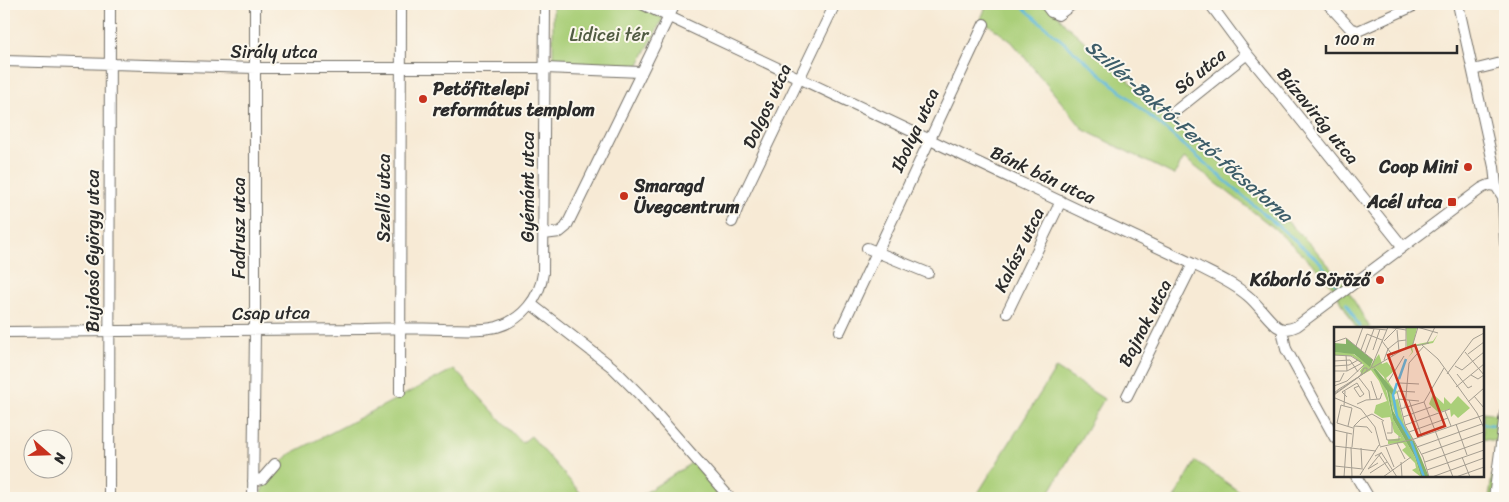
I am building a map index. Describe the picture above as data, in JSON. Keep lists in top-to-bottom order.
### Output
{
  "streets": {
    "street": [
      "Sirály utca",
      "Só utca",
      "Dolgos utca",
      "Búzavirág utca",
      "Ibolya utca",
      "Bánk bán utca",
      "Gyémánt utca",
      "Szellő utca",
      "Fadrusz utca",
      "Kalász utca",
      "Bujdosó György utca",
      "Csap utca",
      "Bajnok utca"
    ]
  },
  "crossings": [
    ["Sirály utca", "Gyémánt utca"],
    ["Sirály utca", "Szellő utca"],
    ["Sirály utca", "Fadrusz utca"],
    ["Sirály utca", "Bujdosó György utca"],
    ["Só utca", "Búzavirág utca"],
    ["Dolgos utca", "Bánk bán utca"],
    ["Ibolya utca", "Bánk bán utca"],
    ["Bánk bán utca", "Kalász utca"],
    ["Bánk bán utca", "Bajnok utca"],
    ["Gyémánt utca", "Csap utca"],
    ["Szellő utca", "Csap utca"],
    ["Fadrusz utca", "Csap utca"],
    ["Bujdosó György utca", "Csap utca"]
  ],
  "water": ["Szillér-Baktó-Fertő-főcsatorna"],
  "parks": ["Lidicei tér"],
  "places": {
    "other": [
      "Petőfitelepi református templom",
      "Coop Mini",
      "Smaragd Üvegcentrum",
      "Kóborló Söröző"
    ],
    "transit": ["Acél utca"]
  },
  "scale_bar": "100 m",
  "north": "right"
}
